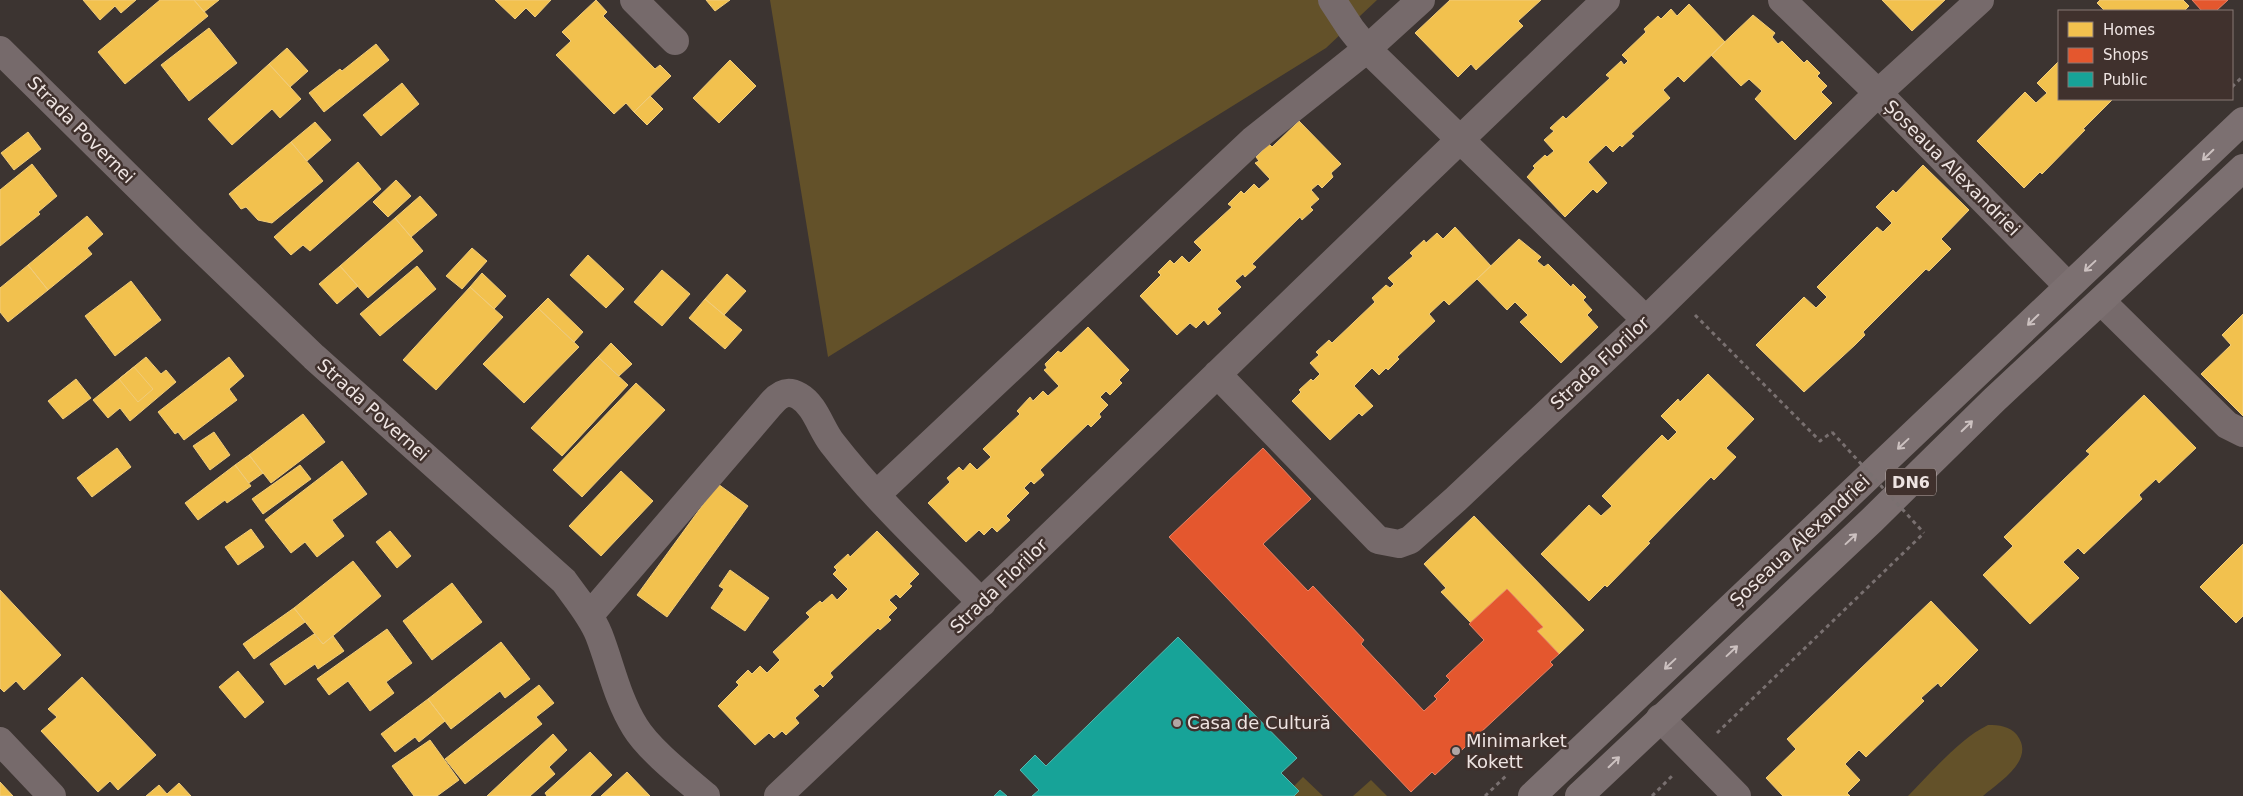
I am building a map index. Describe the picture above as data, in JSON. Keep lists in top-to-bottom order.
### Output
{
  "streets": {
    "highway": ["Șoseaua Alexandriei", "DN6"],
    "street": ["Strada Povernei", "Strada Florilor"]
  },
  "crossings": [
    ["Șoseaua Alexandriei", "Strada Florilor"]
  ],
  "places": ["Casa de Cultură", "Minimarket Kokett"],
  "legend": ["Homes", "Shops", "Public"]
}
